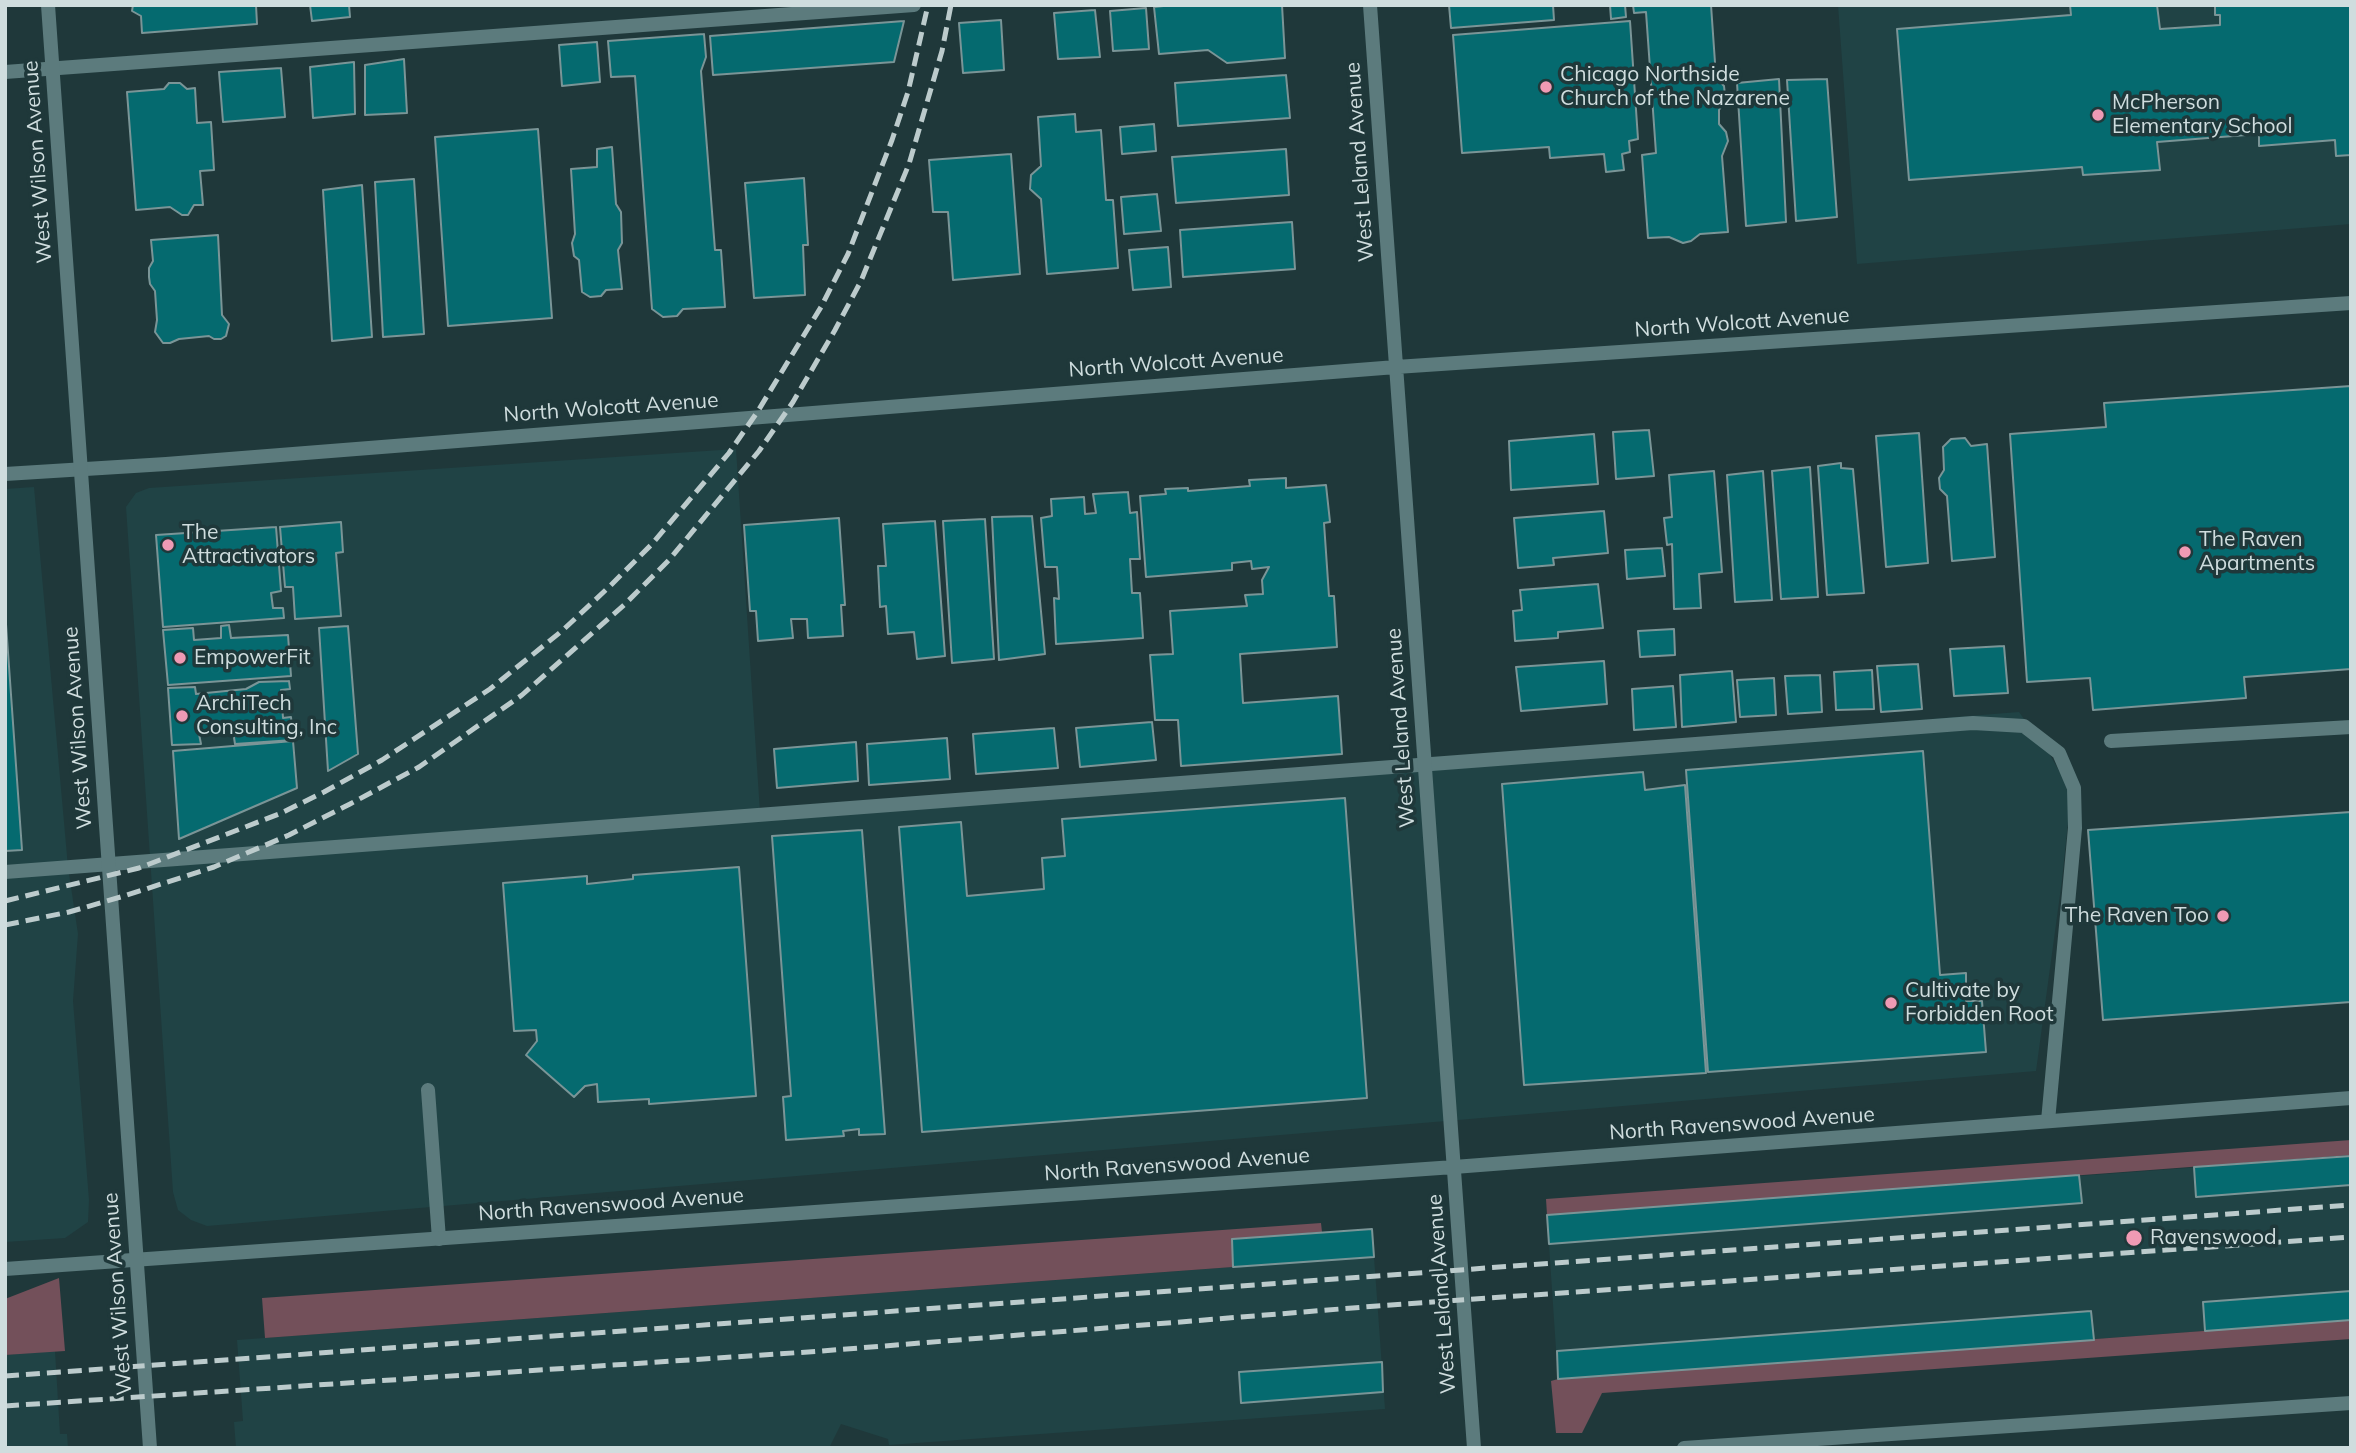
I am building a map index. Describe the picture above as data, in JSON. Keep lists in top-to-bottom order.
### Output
{
  "streets": {
    "street": [
      "West Wilson Avenue",
      "West Leland Avenue",
      "North Wolcott Avenue",
      "North Ravenswood Avenue"
    ]
  },
  "crossings": [
    ["West Wilson Avenue", "North Wolcott Avenue"],
    ["West Wilson Avenue", "North Ravenswood Avenue"],
    ["West Leland Avenue", "North Wolcott Avenue"],
    ["West Leland Avenue", "North Ravenswood Avenue"]
  ],
  "places": [
    "Chicago Northside Church of the Nazarene",
    "McPherson Elementary School",
    "The Attractivators",
    "The Raven Apartments",
    "EmpowerFit",
    "ArchiTech Consulting, Inc",
    "The Raven Too",
    "Cultivate by Forbidden Root",
    "Ravenswood"
  ]
}
